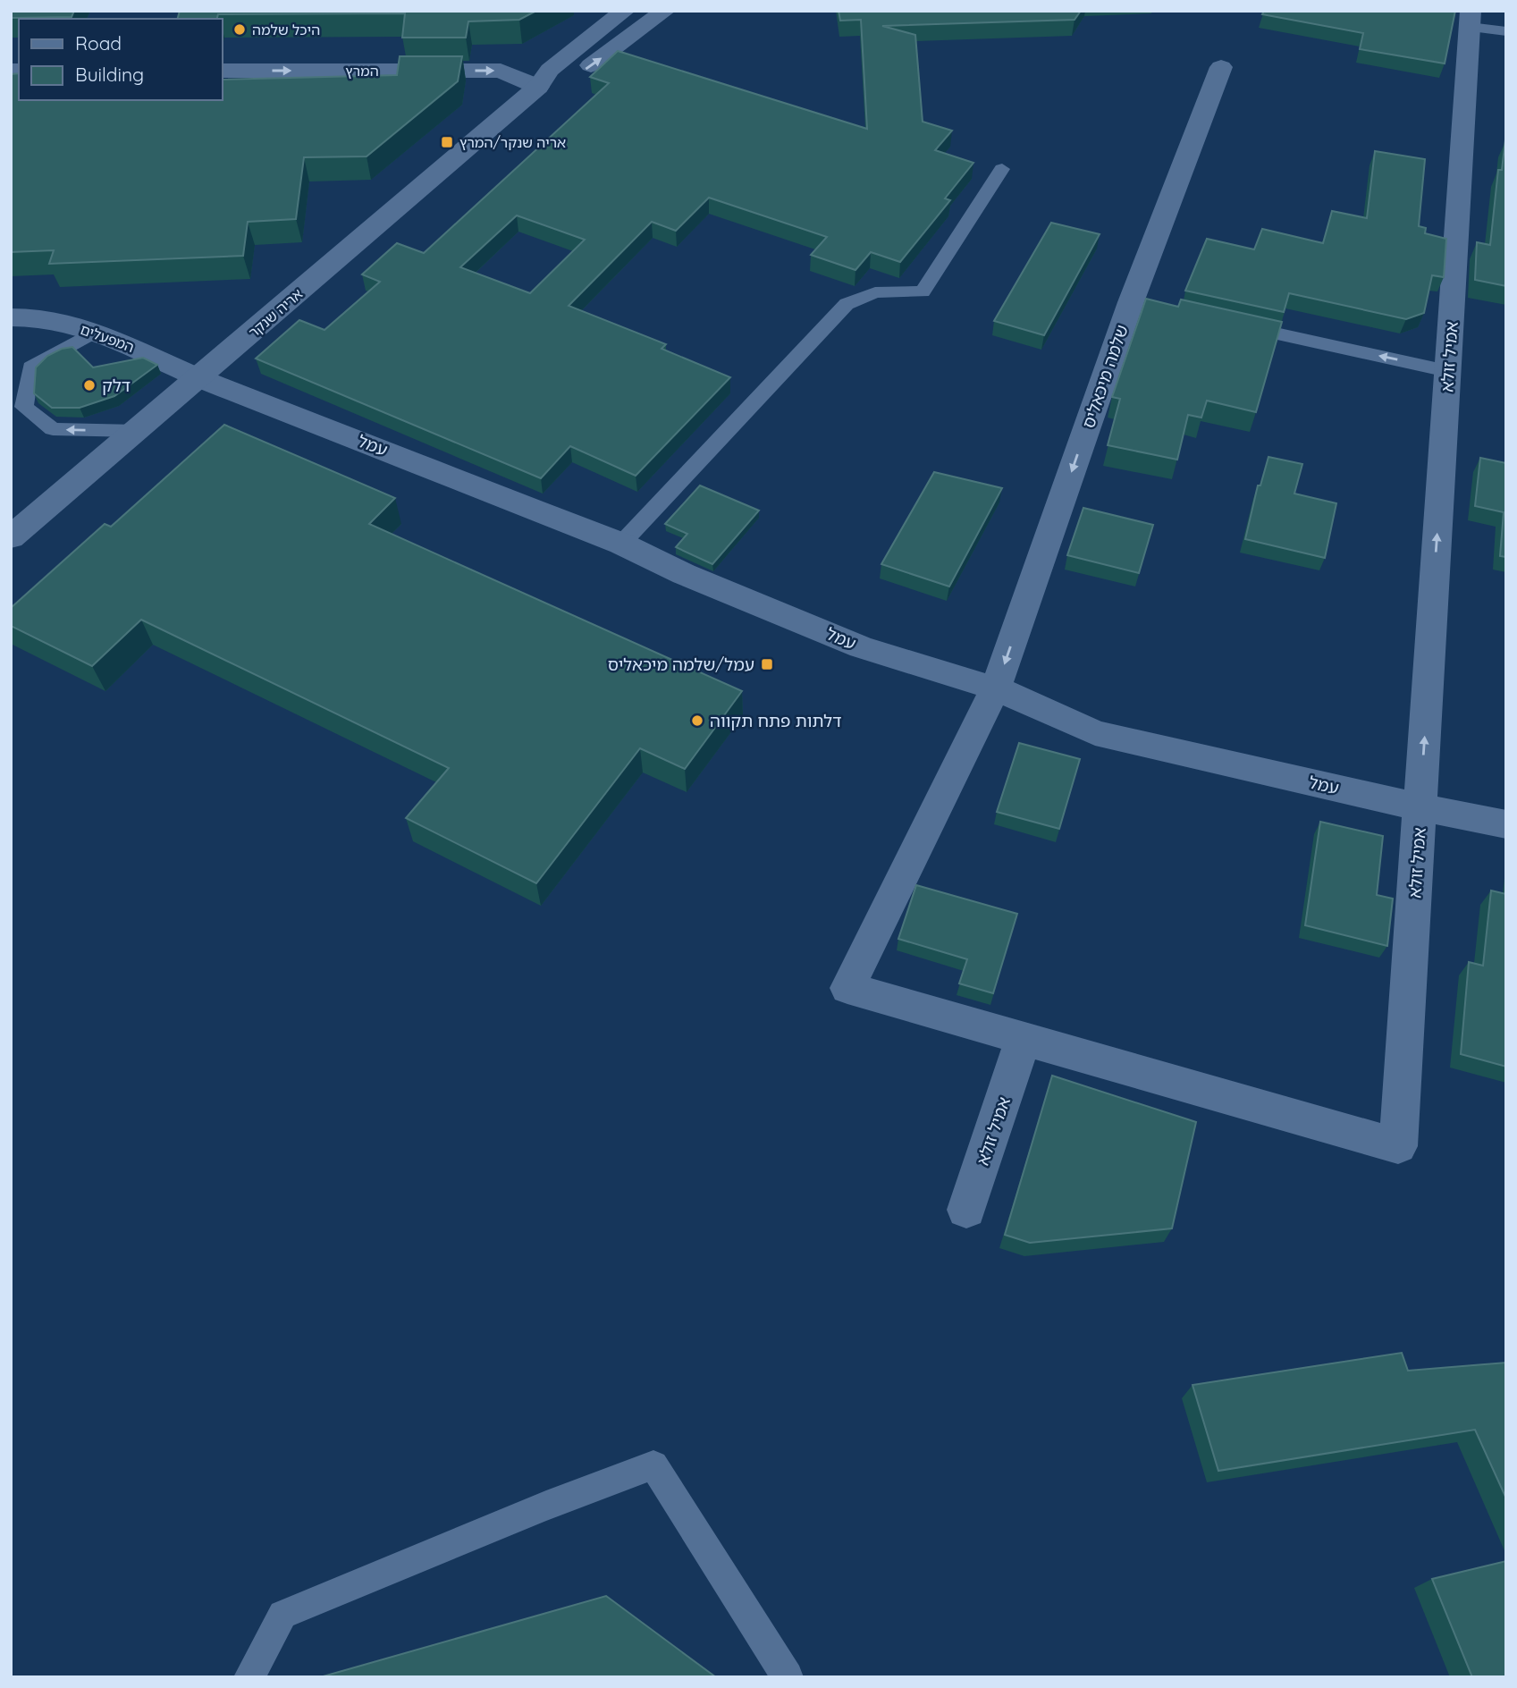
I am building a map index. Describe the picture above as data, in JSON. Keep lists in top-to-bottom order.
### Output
{
  "streets": {
    "street": [
      "המרץ",
      "אריה שנקר",
      "המפעלים",
      "אמיל זולא",
      "שלמה מיכאליס",
      "עמל"
    ]
  },
  "crossings": [
    ["המרץ", "אריה שנקר"],
    ["אריה שנקר", "המפעלים"],
    ["אריה שנקר", "עמל"],
    ["המפעלים", "עמל"],
    ["אמיל זולא", "שלמה מיכאליס"],
    ["אמיל זולא", "עמל"],
    ["שלמה מיכאליס", "עמל"]
  ],
  "one_way": ["המרץ", "שלמה מיכאליס"],
  "places": {
    "other": ["היכל שלמה", "דלק", "דלתות פתח תקווה"],
    "transit": ["אריה שנקר/המרץ", "עמל/שלמה מיכאליס"]
  },
  "legend": ["Road", "Building"]
}
